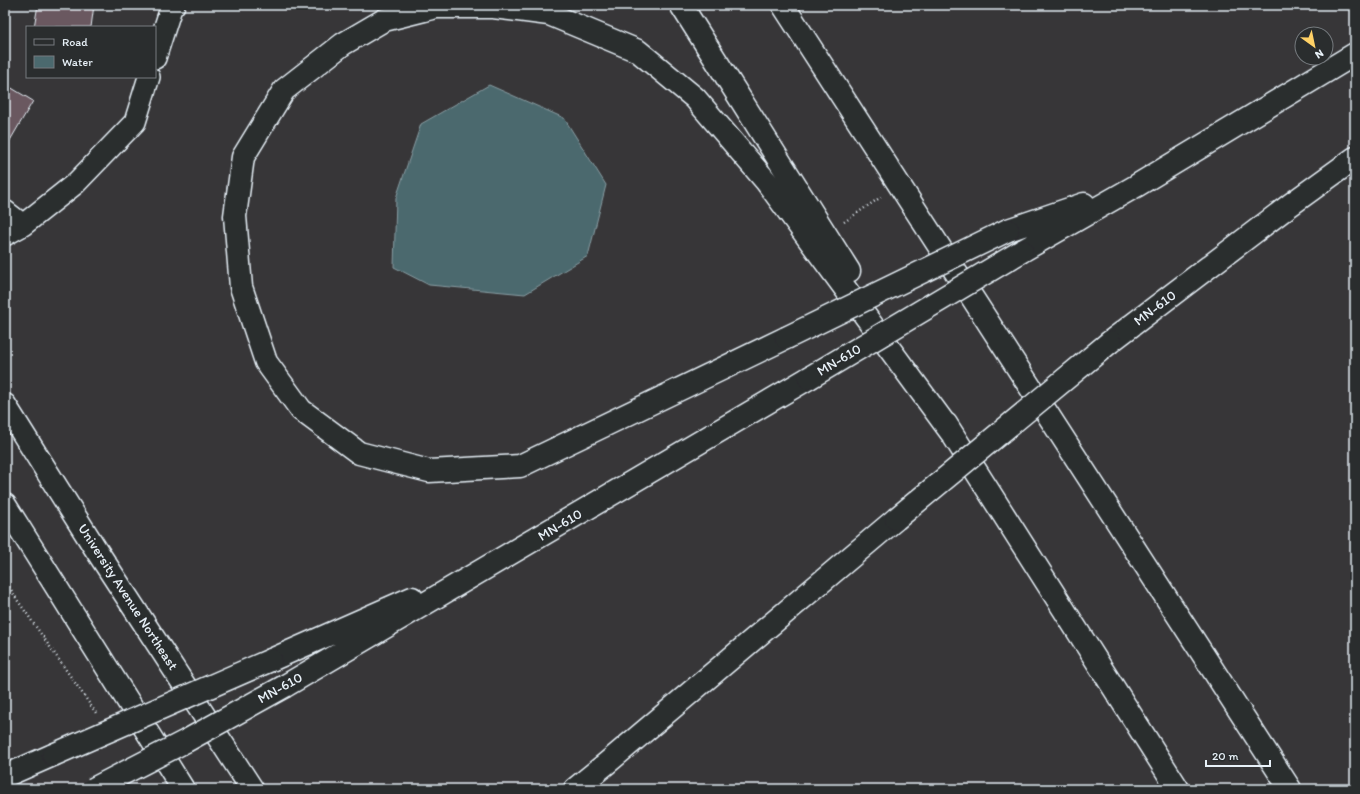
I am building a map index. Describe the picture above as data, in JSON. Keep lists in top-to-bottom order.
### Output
{
  "streets": {
    "main road": ["MN-610", "University Avenue Northeast"]
  },
  "legend": ["Road", "Water"],
  "scale_bar": "20 m",
  "north": "bottom right"
}
